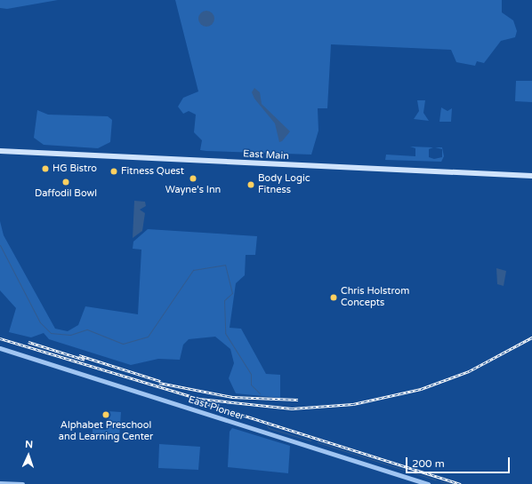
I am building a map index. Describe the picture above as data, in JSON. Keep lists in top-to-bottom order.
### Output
{
  "streets": {
    "main road": ["East Main"],
    "street": ["East Pioneer"]
  },
  "places": [
    "HG Bistro",
    "Fitness Quest",
    "Wayne's Inn",
    "Daffodil Bowl",
    "Body Logic Fitness",
    "Chris Holstrom Concepts",
    "Alphabet Preschool and Learning Center"
  ],
  "scale_bar": "200 m",
  "north": "top"
}
